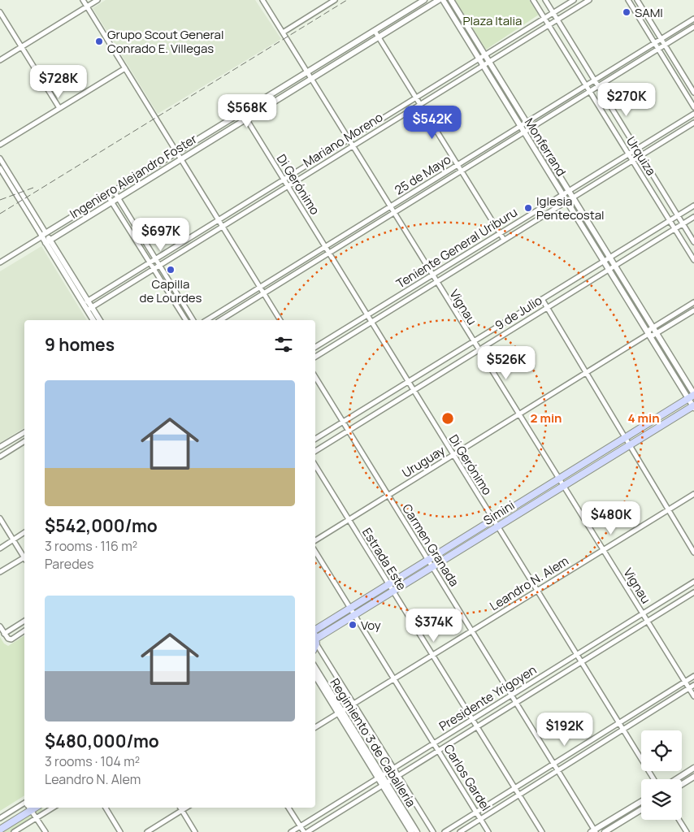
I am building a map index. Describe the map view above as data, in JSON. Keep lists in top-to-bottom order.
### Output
{
  "streets": {
    "main road": ["Simini"],
    "street": [
      "Mariano Moreno",
      "Monferrand",
      "Urquiza",
      "25 de Mayo",
      "Ingeniero Alejandro Foster",
      "Di Gerónimo",
      "Teniente General Uriburu",
      "Vignau",
      "9 de Julio",
      "Uruguay",
      "Carmen Granada",
      "Estrada Este",
      "Leandro N. Alem",
      "Presidente Yrigoyen",
      "Regimiento 3 de Caballería",
      "Carlos Gardel"
    ]
  },
  "crossings": [
    ["Mariano Moreno", "Monferrand"],
    ["Mariano Moreno", "Urquiza"],
    ["Mariano Moreno", "Di Gerónimo"],
    ["Mariano Moreno", "Vignau"],
    ["Monferrand", "25 de Mayo"],
    ["Monferrand", "Teniente General Uriburu"],
    ["Monferrand", "9 de Julio"],
    ["Monferrand", "Uruguay"],
    ["Monferrand", "Simini"],
    ["Urquiza", "25 de Mayo"],
    ["Urquiza", "Teniente General Uriburu"],
    ["Urquiza", "9 de Julio"],
    ["25 de Mayo", "Di Gerónimo"],
    ["25 de Mayo", "Vignau"],
    ["Ingeniero Alejandro Foster", "Di Gerónimo"],
    ["Ingeniero Alejandro Foster", "Vignau"],
    ["Di Gerónimo", "Teniente General Uriburu"],
    ["Di Gerónimo", "9 de Julio"],
    ["Di Gerónimo", "Uruguay"],
    ["Di Gerónimo", "Simini"],
    ["Di Gerónimo", "Leandro N. Alem"],
    ["Di Gerónimo", "Presidente Yrigoyen"],
    ["Teniente General Uriburu", "Vignau"],
    ["Vignau", "9 de Julio"],
    ["Vignau", "Uruguay"],
    ["Vignau", "Simini"],
    ["Vignau", "Leandro N. Alem"],
    ["Vignau", "Presidente Yrigoyen"],
    ["9 de Julio", "Carmen Granada"],
    ["Uruguay", "Carmen Granada"],
    ["Uruguay", "Estrada Este"],
    ["Simini", "Carmen Granada"],
    ["Simini", "Estrada Este"],
    ["Simini", "Carlos Gardel"],
    ["Carmen Granada", "Leandro N. Alem"],
    ["Carmen Granada", "Presidente Yrigoyen"],
    ["Estrada Este", "Leandro N. Alem"],
    ["Estrada Este", "Presidente Yrigoyen"],
    ["Leandro N. Alem", "Regimiento 3 de Caballería"],
    ["Leandro N. Alem", "Carlos Gardel"],
    ["Presidente Yrigoyen", "Regimiento 3 de Caballería"],
    ["Presidente Yrigoyen", "Carlos Gardel"]
  ],
  "parks": ["Plaza Italia"],
  "places": [
    "SAMI",
    "Grupo Scout General Conrado E. Villegas",
    "Iglesia Pentecostal",
    "Capilla de Lourdes",
    "Voy"
  ],
  "page": {
    "price": [
      "$728K",
      "$270K",
      "$568K",
      "$542K",
      "$697K",
      "$526K",
      "$480K",
      "$374K",
      "$192K"
    ],
    "heading": "9 homes",
    "list": [
      {
        "name": "$542,000/mo",
        "note": "3 rooms · 116 m² · Paredes"
      },
      {
        "name": "$480,000/mo",
        "note": "3 rooms · 104 m² · Leandro N. Alem"
      }
    ]
  },
  "rings": ["2 min", "4 min"]
}
